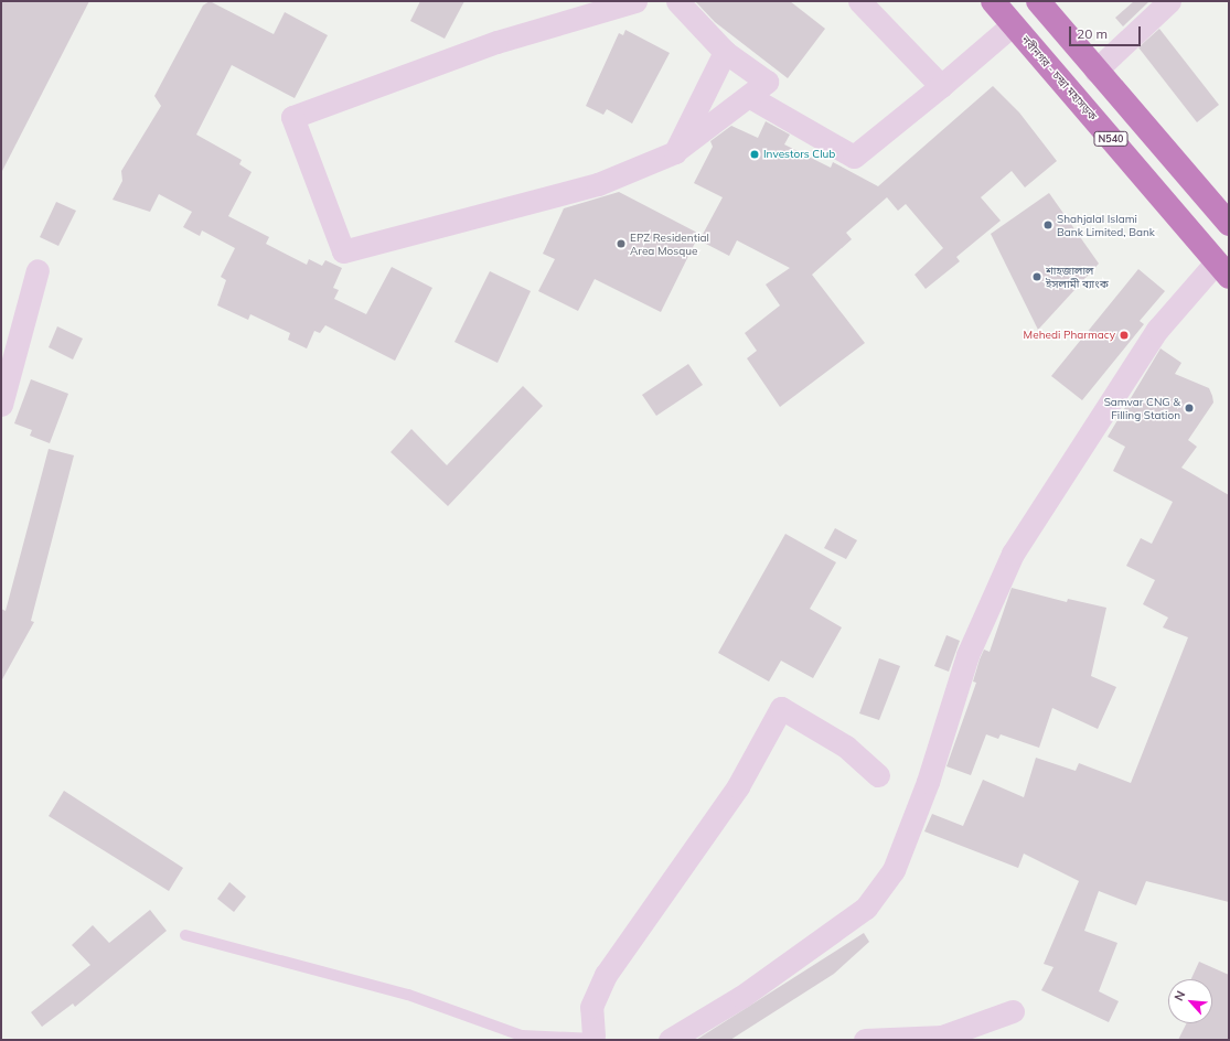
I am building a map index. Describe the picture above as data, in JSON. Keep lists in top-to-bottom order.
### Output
{
  "streets": {
    "highway": ["নবীনগর - চন্দ্রা মহাসড়ক", "N540"]
  },
  "places": [
    "Investors Club",
    "Shahjalal Islami Bank Limited, Bank",
    "EPZ Residential Area Mosque",
    "শাহজালাল ইসলামী ব্যাংক",
    "Mehedi Pharmacy",
    "Samvar CNG & Filling Station"
  ],
  "scale_bar": "20 m",
  "north": "top left"
}
